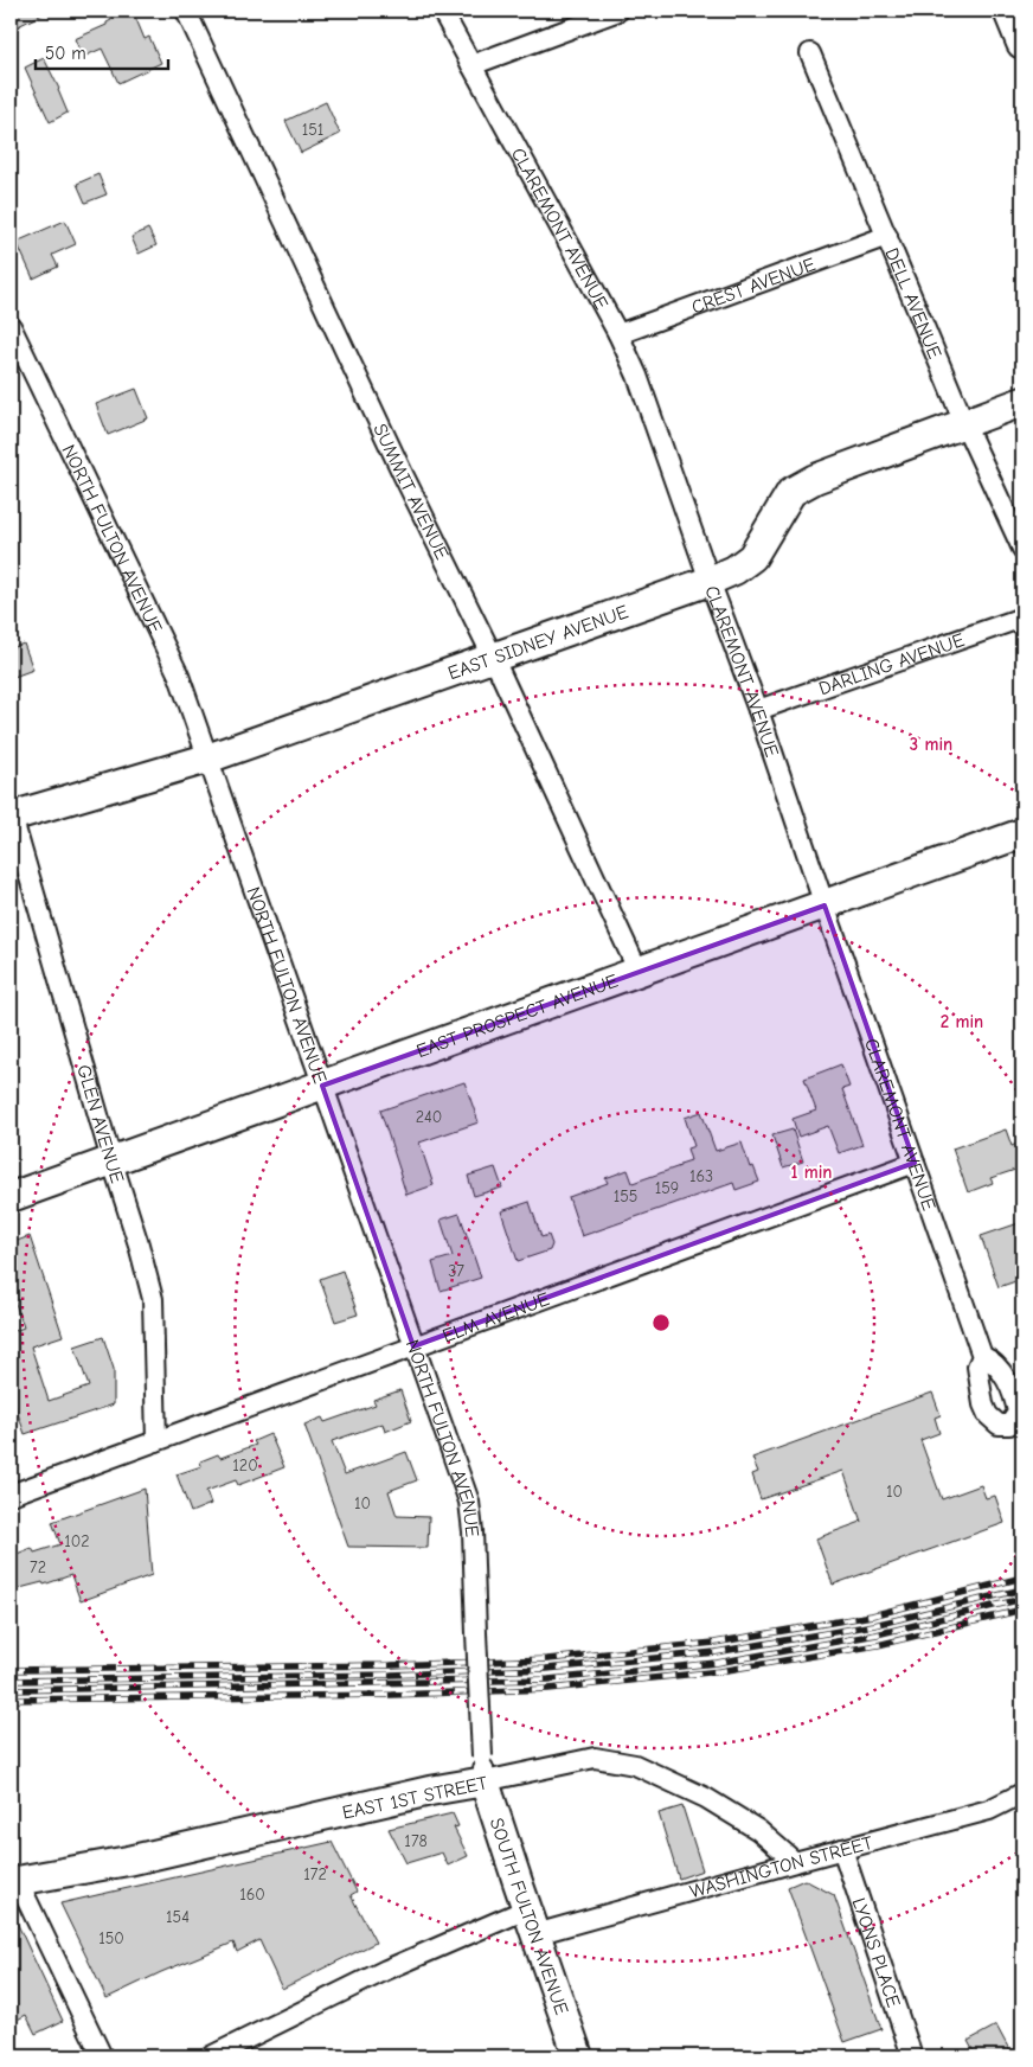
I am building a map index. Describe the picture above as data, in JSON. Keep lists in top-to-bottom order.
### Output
{
  "streets": {
    "street": [
      "CLAREMONT AVENUE",
      "CREST AVENUE",
      "DELL AVENUE",
      "SUMMIT AVENUE",
      "NORTH FULTON AVENUE",
      "EAST SIDNEY AVENUE",
      "DARLING AVENUE",
      "EAST PROSPECT AVENUE",
      "GLEN AVENUE",
      "ELM AVENUE",
      "EAST 1ST STREET",
      "WASHINGTON STREET",
      "SOUTH FULTON AVENUE",
      "LYONS PLACE"
    ]
  },
  "crossings": [
    ["CLAREMONT AVENUE", "CREST AVENUE"],
    ["CLAREMONT AVENUE", "EAST SIDNEY AVENUE"],
    ["CLAREMONT AVENUE", "DARLING AVENUE"],
    ["CLAREMONT AVENUE", "EAST PROSPECT AVENUE"],
    ["CLAREMONT AVENUE", "ELM AVENUE"],
    ["CREST AVENUE", "DELL AVENUE"],
    ["DELL AVENUE", "EAST SIDNEY AVENUE"],
    ["SUMMIT AVENUE", "EAST SIDNEY AVENUE"],
    ["SUMMIT AVENUE", "EAST PROSPECT AVENUE"],
    ["NORTH FULTON AVENUE", "EAST SIDNEY AVENUE"],
    ["NORTH FULTON AVENUE", "EAST PROSPECT AVENUE"],
    ["NORTH FULTON AVENUE", "ELM AVENUE"],
    ["NORTH FULTON AVENUE", "SOUTH FULTON AVENUE"],
    ["EAST SIDNEY AVENUE", "GLEN AVENUE"],
    ["EAST PROSPECT AVENUE", "GLEN AVENUE"],
    ["GLEN AVENUE", "ELM AVENUE"],
    ["EAST 1ST STREET", "WASHINGTON STREET"],
    ["EAST 1ST STREET", "SOUTH FULTON AVENUE"],
    ["WASHINGTON STREET", "SOUTH FULTON AVENUE"],
    ["WASHINGTON STREET", "LYONS PLACE"]
  ],
  "house_numbers": [
    "151",
    "240",
    "163",
    "159",
    "155",
    "37",
    "120",
    "10",
    "10",
    "102",
    "72",
    "178",
    "172",
    "160",
    "154",
    "150"
  ],
  "scale_bar": "50 m",
  "rings": ["3 min", "2 min", "1 min"]
}
